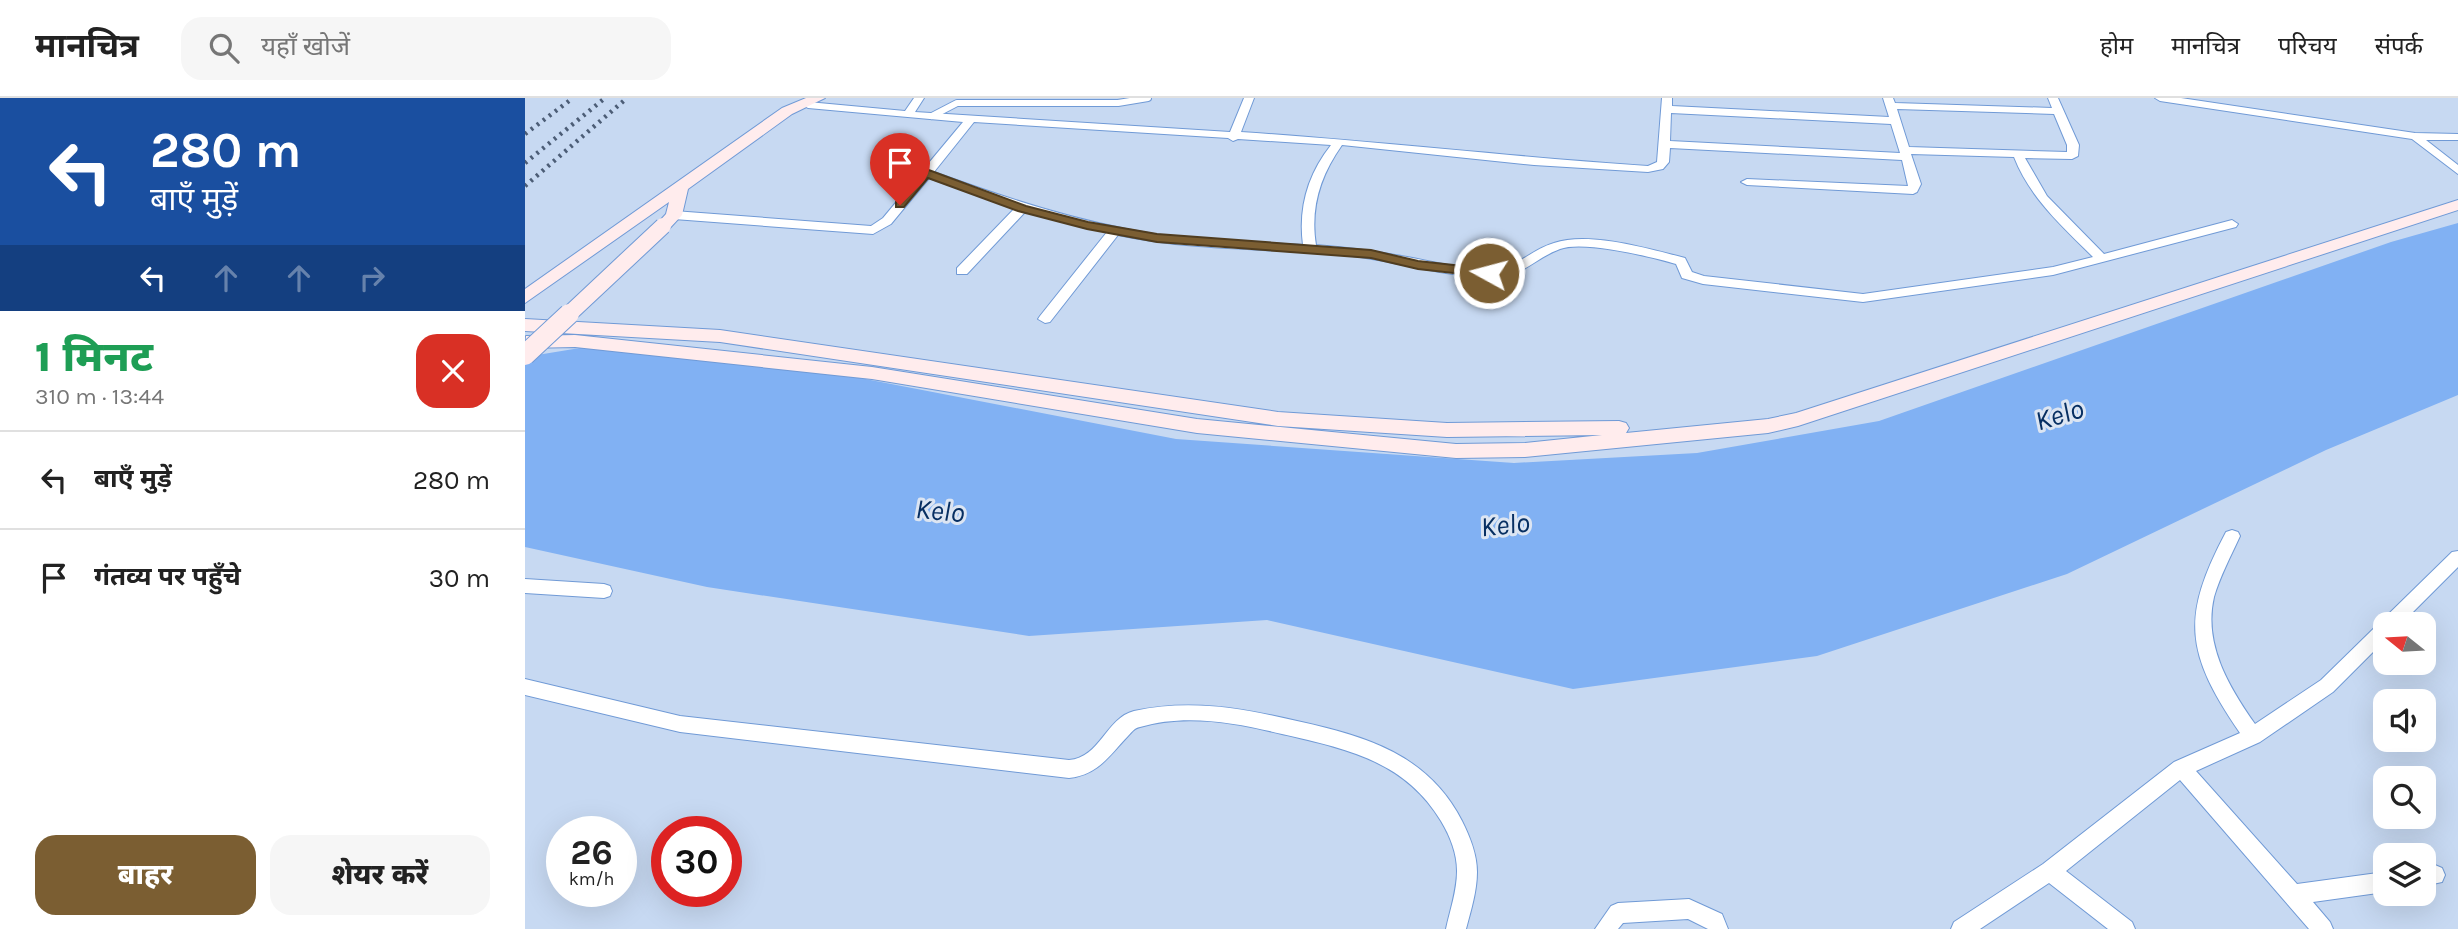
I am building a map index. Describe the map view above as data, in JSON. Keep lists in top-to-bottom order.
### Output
{
  "water": ["Kelo"],
  "north": "left",
  "page": {
    "header": "मानचित्र",
    "search": "यहाँ खोजें",
    "nav": [
      "होम",
      "मानचित्र",
      "परिचय",
      "संपर्क"
    ],
    "turn": ["280 m", "बाएँ मुड़ें"],
    "heading": ["1 मिनट", "310 m · 13:44"],
    "list": [
      {
        "name": "बाएँ मुड़ें",
        "value": "280 m"
      },
      {
        "name": "गंतव्य पर पहुँचे",
        "value": "30 m"
      }
    ],
    "speed": "26 km/h",
    "limit": "30",
    "buttons": ["बाहर", "शेयर करें"]
  }
}
